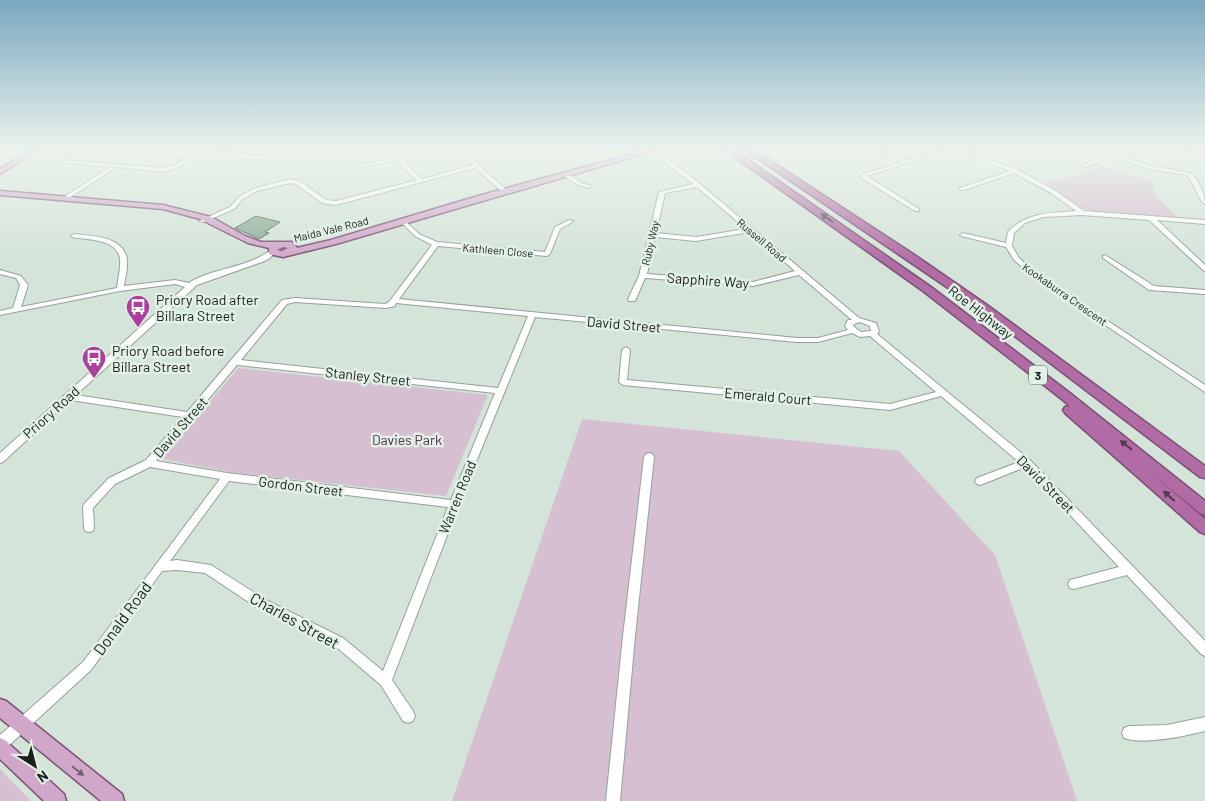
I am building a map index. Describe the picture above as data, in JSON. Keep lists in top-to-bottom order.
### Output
{
  "streets": {
    "highway": ["Roe Highway", "3"],
    "main road": ["Maida Vale Road"],
    "street": [
      "Russell Road",
      "Ruby Way",
      "Kathleen Close",
      "Sapphire Way",
      "Kookaburra Crescent",
      "David Street",
      "Stanley Street",
      "Emerald Court",
      "Priory Road",
      "Gordon Street",
      "Warren Road",
      "Donald Road",
      "Charles Street"
    ]
  },
  "crossings": [
    ["Maida Vale Road", "Priory Road"],
    ["Russell Road", "Sapphire Way"],
    ["Russell Road", "David Street"],
    ["Ruby Way", "Sapphire Way"],
    ["David Street", "Stanley Street"],
    ["David Street", "Emerald Court"],
    ["David Street", "Gordon Street"],
    ["David Street", "Warren Road"],
    ["Stanley Street", "Warren Road"],
    ["Gordon Street", "Warren Road"],
    ["Gordon Street", "Donald Road"],
    ["Warren Road", "Charles Street"],
    ["Donald Road", "Charles Street"]
  ],
  "parks": ["Davies Park"],
  "places": {
    "bus stop": ["Priory Road after Billara Street", "Priory Road before Billara Street"]
  },
  "north": "bottom right"
}
